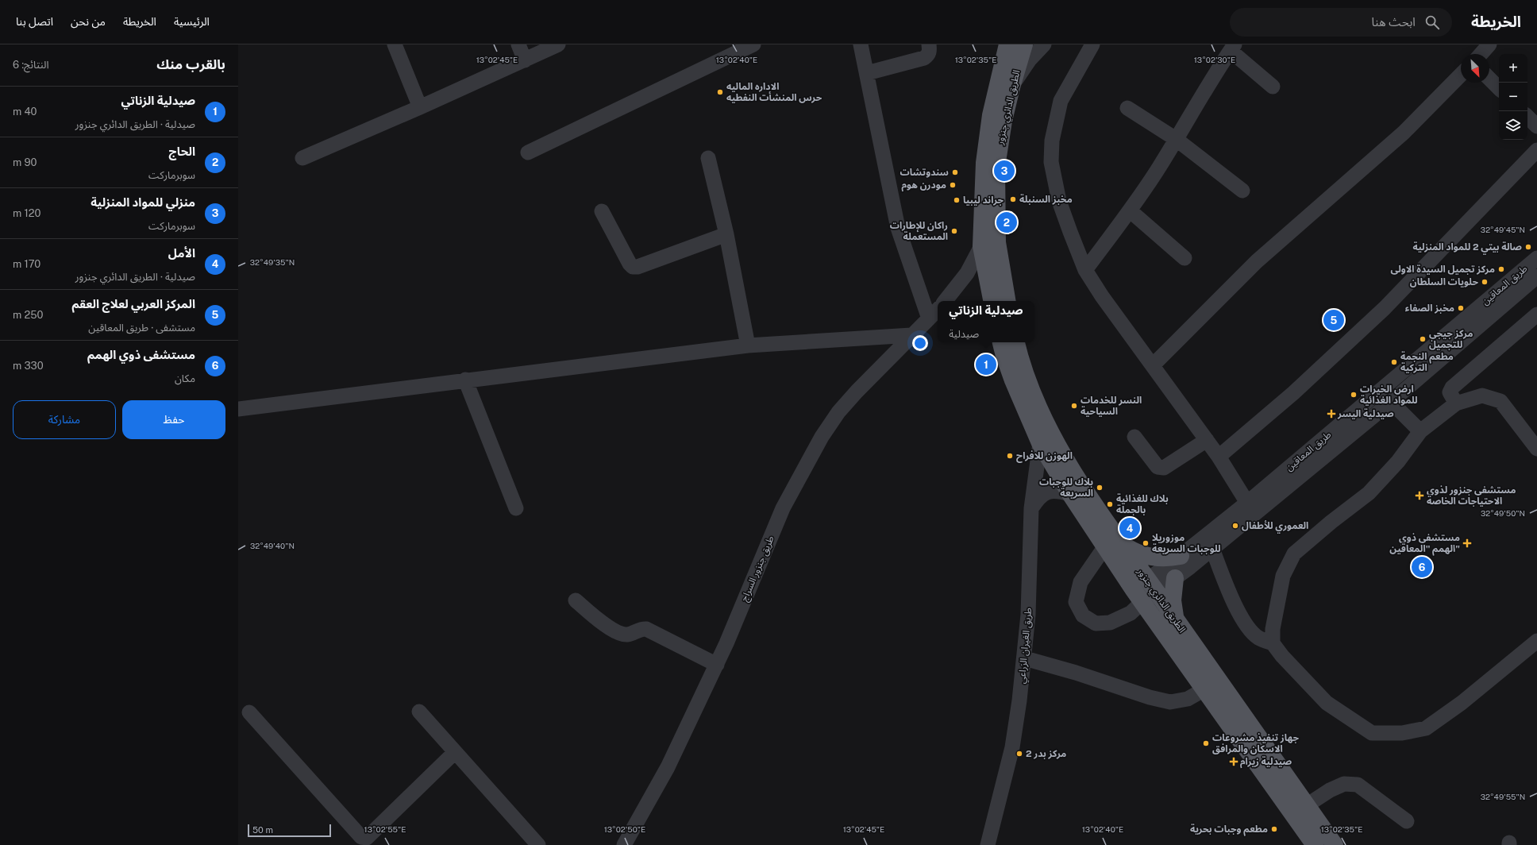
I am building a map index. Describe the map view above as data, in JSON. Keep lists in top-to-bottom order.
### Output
{
  "streets": {
    "main road": ["الطريق الدائري جنزور"],
    "street": ["طريق المعاقين", "طريق جنزور السراج", "طريق الغيران الزراعي"]
  },
  "crossings": [
    ["الطريق الدائري جنزور", "طريق المعاقين"],
    ["الطريق الدائري جنزور", "طريق الغيران الزراعي"]
  ],
  "places": {
    "other": [
      "الاداره الماليه حرس المنشأت النفطيه",
      "سندوتشات",
      "مودرن هوم",
      "مخبز السنبلة",
      "جراند ليبيا",
      "راكان للإطارات المستعملة",
      "صالة بيتي 2 للمواد المنزلية",
      "مركز تجميل السيدة الاولى",
      "حلويات السلطان",
      "مخبز الصفاء",
      "مركز جيجي للتجميل",
      "مطعم النجمة التركية",
      "ارض الخيرات للمواد الغذائية",
      "النسر للخدمات السياحية",
      "الهوزن للافراح",
      "بلاك للوجبات السريعة",
      "بلاك للغذائية بالجملة",
      "العموري للأطفال",
      "موزوريلا للوجبات السريعة",
      "جهاز تنفيذ مشروعات الاسكان والمرافق",
      "مركز بدر 2",
      "مطعم وجبات بحرية"
    ],
    "health": [
      "صيدلية اليسر",
      "مستشفي جنزور لذوي الاحتياجات الخاصة",
      "مستشفى ذوي الهمم \"المعاقين\"",
      "صيدلية زيرام"
    ]
  },
  "scale_bar": "50 m",
  "north": "bottom right",
  "page": {
    "header": "الخريطة",
    "search": "ابحث هنا",
    "nav": [
      "الرئيسية",
      "الخريطة",
      "من نحن",
      "اتصل بنا"
    ],
    "heading": ["بالقرب منك", "النتائج: 6"],
    "map_buttons": ["+", "−"],
    "list": [
      {
        "mark": "1",
        "name": "صيدلية الزناتي",
        "note": "صيدلية · الطريق الدائري جنزور",
        "value": "40 m"
      },
      {
        "mark": "2",
        "name": "الحاج",
        "note": "سوبرماركت",
        "value": "90 m"
      },
      {
        "mark": "3",
        "name": "منزلي للمواد المنزلية",
        "note": "سوبرماركت",
        "value": "120 m"
      },
      {
        "mark": "4",
        "name": "الأمل",
        "note": "صيدلية · الطريق الدائري جنزور",
        "value": "170 m"
      },
      {
        "mark": "5",
        "name": "المركز العربي لعلاج العقم",
        "note": "مستشفى · طريق المعاقين",
        "value": "250 m"
      },
      {
        "mark": "6",
        "name": "مستشفى ذوي الهمم",
        "note": "مكان",
        "value": "330 m"
      }
    ],
    "pins": [
      "3",
      "2",
      "5",
      "1",
      "4",
      "6"
    ],
    "popup": ["صيدلية الزناتي", "صيدلية"],
    "buttons": ["حفظ", "مشاركة"],
    "scale": "50 m"
  },
  "coordinates": [
    "13°02'45\"E",
    "13°02'40\"E",
    "13°02'35\"E",
    "13°02'30\"E",
    "32°49'45\"N",
    "32°49'35\"N",
    "32°49'50\"N",
    "32°49'40\"N",
    "32°49'55\"N",
    "13°02'50\"E",
    "13°02'55\"E"
  ]
}
